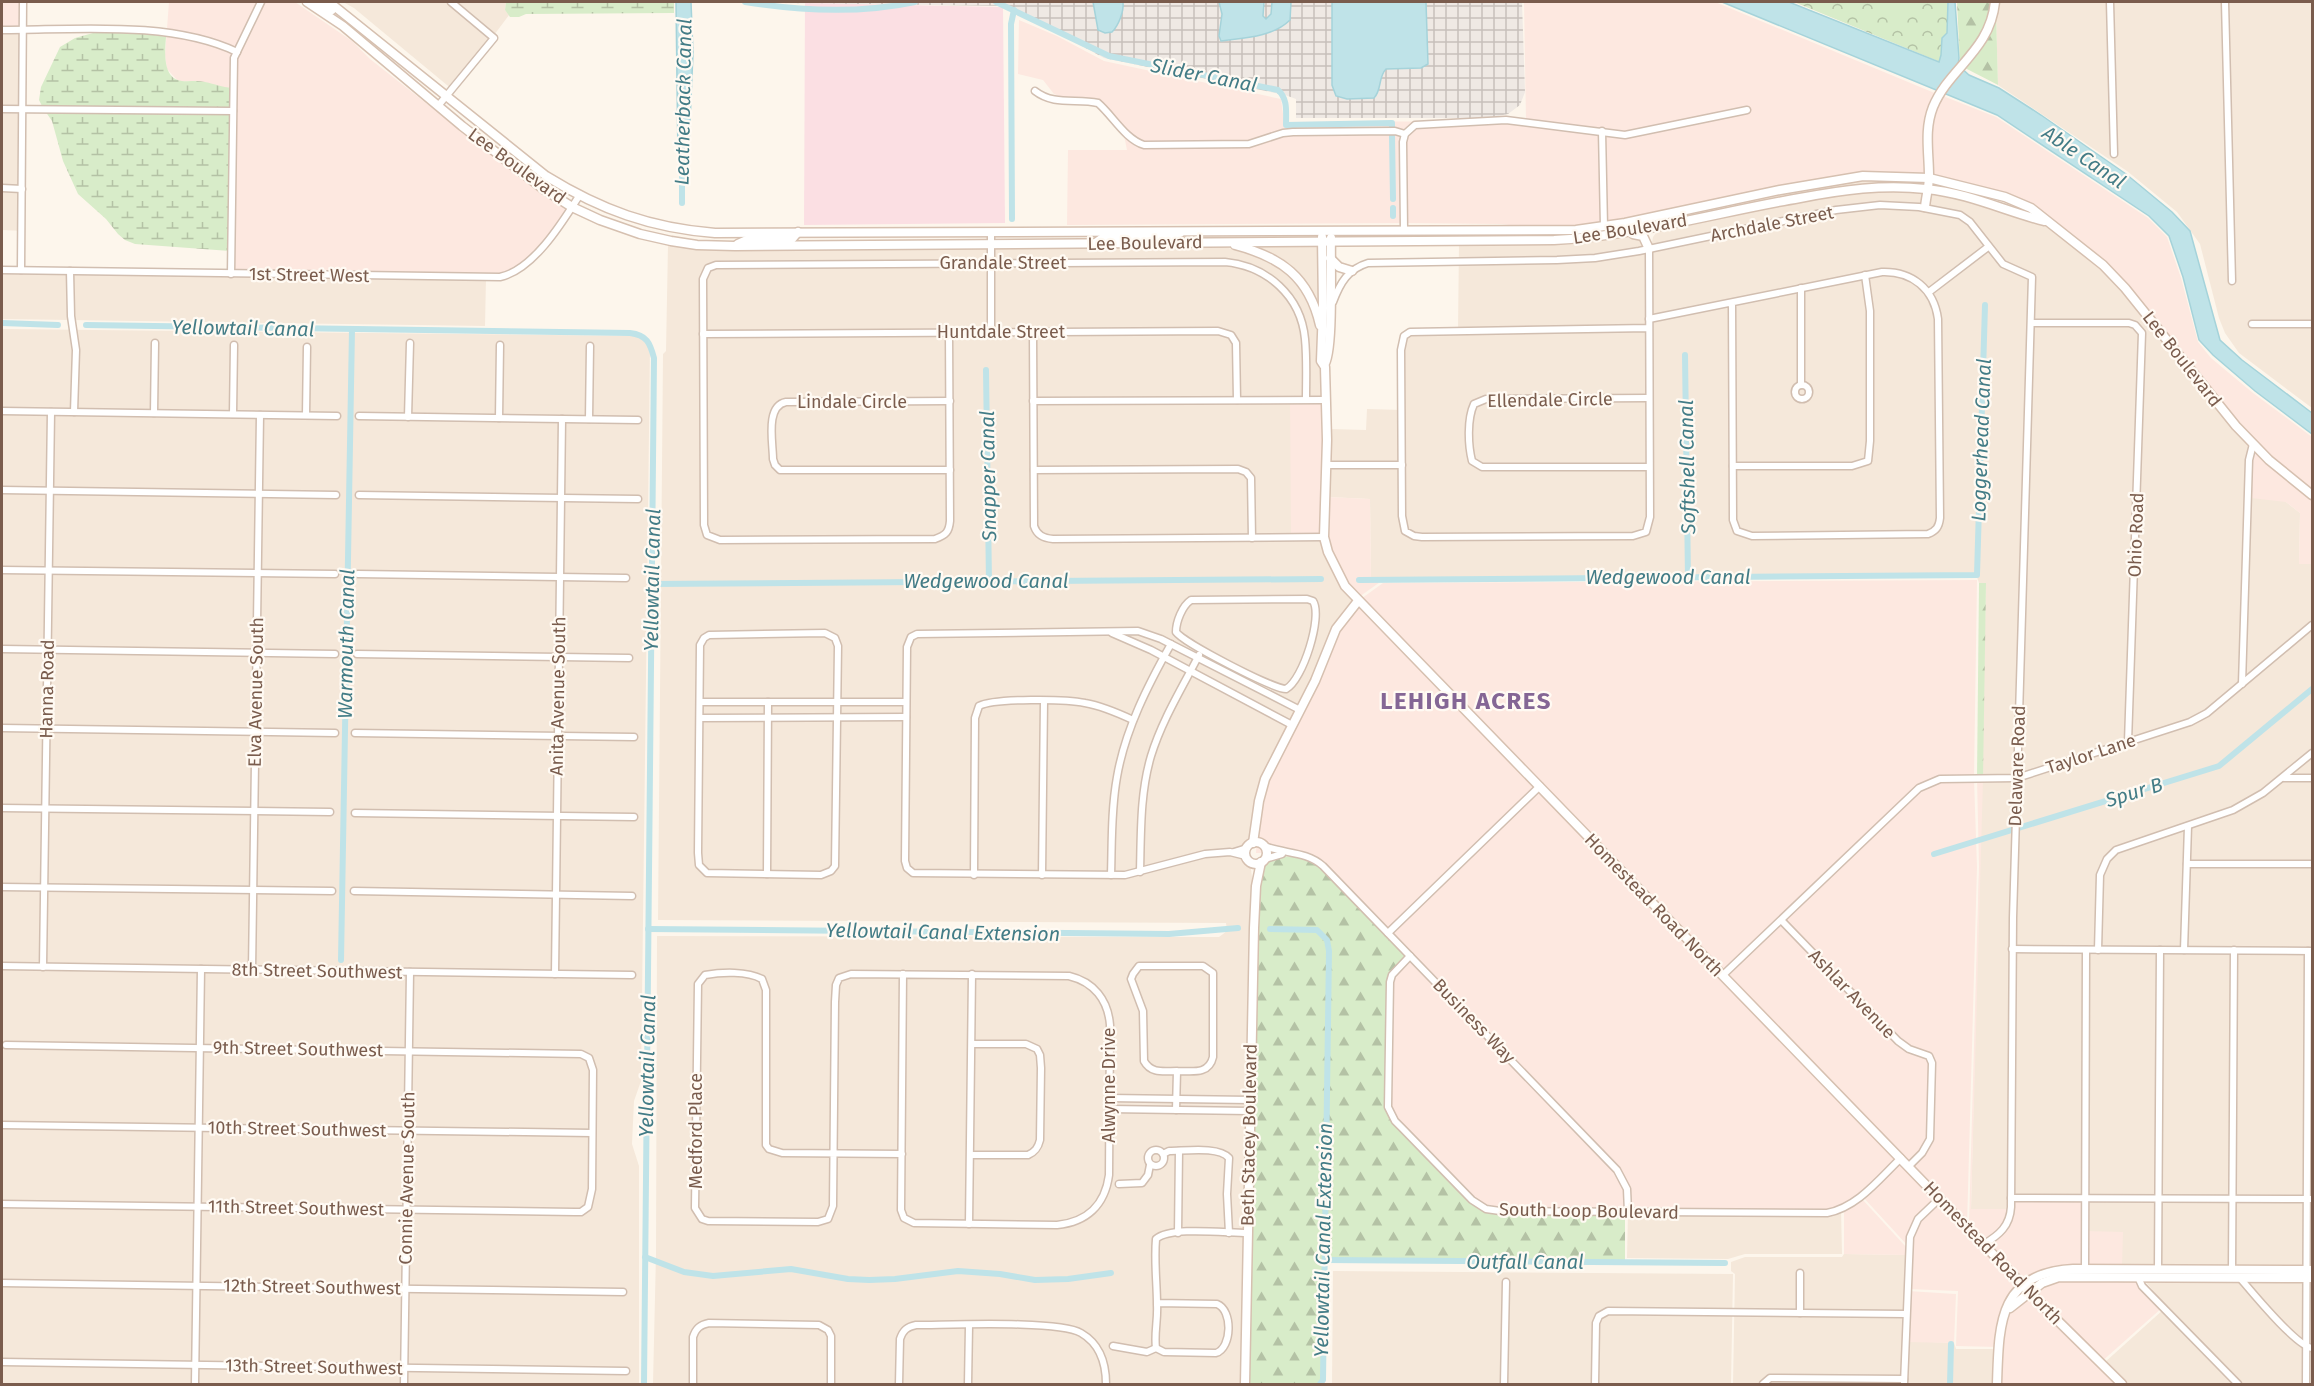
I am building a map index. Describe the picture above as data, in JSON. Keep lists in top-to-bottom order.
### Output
{
  "streets": {
    "main road": ["Lee Boulevard", "Homestead Road North", "Beth Stacey Boulevard"],
    "street": [
      "Archdale Street",
      "Grandale Street",
      "1st Street West",
      "Huntdale Street",
      "Ellendale Circle",
      "Lindale Circle",
      "Ohio Road",
      "Hanna Road",
      "Elva Avenue South",
      "Anita Avenue South",
      "Taylor Lane",
      "Delaware Road",
      "8th Street Southwest",
      "Ashlar Avenue",
      "Business Way",
      "9th Street Southwest",
      "Alwynne Drive",
      "10th Street Southwest",
      "Medford Place",
      "Connie Avenue South",
      "11th Street Southwest",
      "South Loop Boulevard",
      "12th Street Southwest",
      "13th Street Southwest"
    ]
  },
  "crossings": [
    ["Lee Boulevard", "1st Street West"],
    ["Lee Boulevard", "Homestead Road North"],
    ["Archdale Street", "Delaware Road"],
    ["Grandale Street", "Huntdale Street"],
    ["Ohio Road", "Taylor Lane"],
    ["Ohio Road", "Delaware Road"],
    ["Hanna Road", "8th Street Southwest"],
    ["Elva Avenue South", "8th Street Southwest"],
    ["Anita Avenue South", "8th Street Southwest"],
    ["Taylor Lane", "Delaware Road"],
    ["Taylor Lane", "Ashlar Avenue"],
    ["Delaware Road", "Homestead Road North"],
    ["Homestead Road North", "Ashlar Avenue"],
    ["Homestead Road North", "Beth Stacey Boulevard"],
    ["Homestead Road North", "South Loop Boulevard"],
    ["8th Street Southwest", "Connie Avenue South"],
    ["Business Way", "Beth Stacey Boulevard"],
    ["Business Way", "South Loop Boulevard"],
    ["9th Street Southwest", "10th Street Southwest"],
    ["9th Street Southwest", "Connie Avenue South"],
    ["9th Street Southwest", "11th Street Southwest"],
    ["Alwynne Drive", "Medford Place"],
    ["10th Street Southwest", "Connie Avenue South"],
    ["10th Street Southwest", "11th Street Southwest"],
    ["Connie Avenue South", "11th Street Southwest"],
    ["Connie Avenue South", "12th Street Southwest"],
    ["Connie Avenue South", "13th Street Southwest"]
  ],
  "districts": ["LEHIGH ACRES"],
  "water": [
    "Slider Canal",
    "Leatherback Canal",
    "Able Canal",
    "Yellowtail Canal",
    "Loggerhead Canal",
    "Softshell Canal",
    "Snapper Canal",
    "Wedgewood Canal",
    "Warmouth Canal",
    "Spur B",
    "Yellowtail Canal Extension",
    "Outfall Canal"
  ]
}
